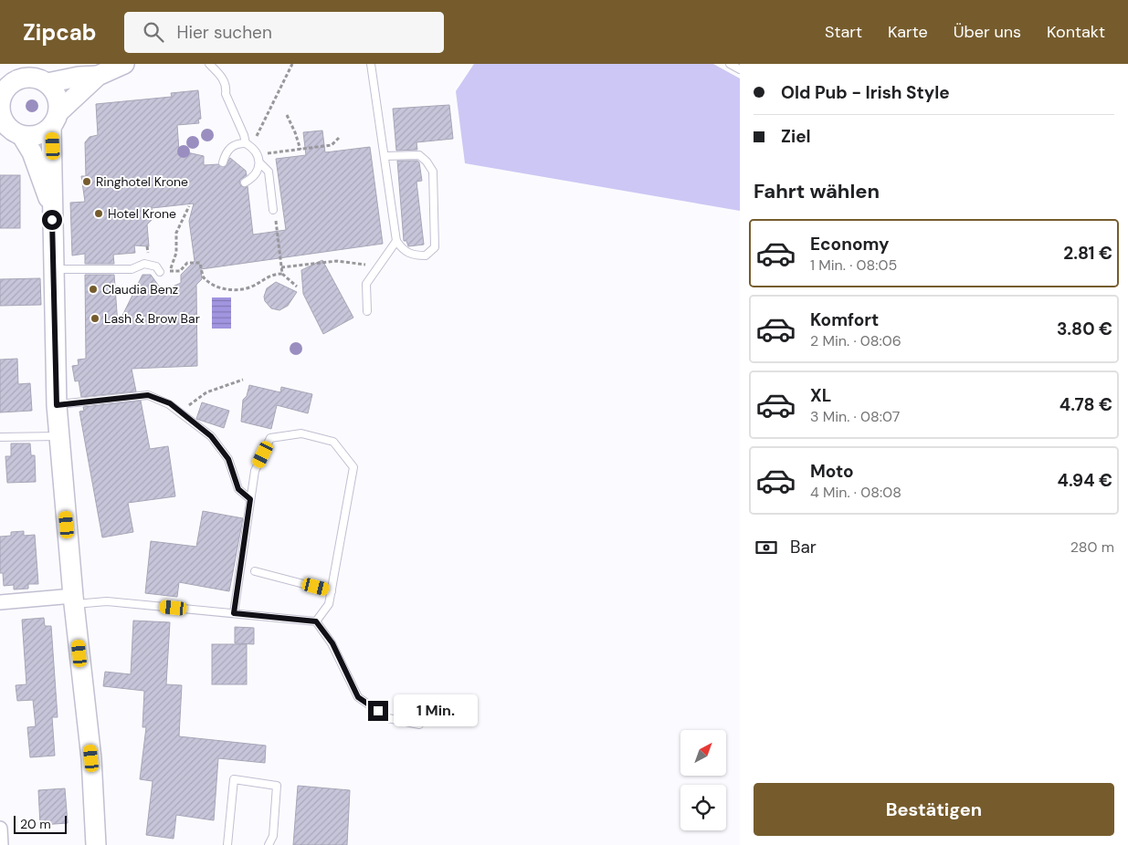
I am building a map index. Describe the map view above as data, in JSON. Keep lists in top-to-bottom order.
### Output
{
  "places": [
    "Ringhotel Krone",
    "Hotel Krone",
    "Claudia Benz",
    "Lash & Brow Bar"
  ],
  "scale_bar": "20 m",
  "north": "top right",
  "page": {
    "header": "Zipcab",
    "search": "Hier suchen",
    "nav": [
      "Start",
      "Karte",
      "Über uns",
      "Kontakt"
    ],
    "banner": ["Old Pub - Irish Style", "Ziel"],
    "heading": "Fahrt wählen",
    "list": [
      {
        "name": "Economy",
        "note": "1 Min. · 08:05",
        "value": "2.81 €"
      },
      {
        "name": "Komfort",
        "note": "2 Min. · 08:06",
        "value": "3.80 €"
      },
      {
        "name": "XL",
        "note": "3 Min. · 08:07",
        "value": "4.78 €"
      },
      {
        "name": "Moto",
        "note": "4 Min. · 08:08",
        "value": "4.94 €"
      }
    ],
    "pay": ["Bar", "280 m"],
    "bubble": "1 Min.",
    "buttons": "Bestätigen",
    "scale": "20 m"
  }
}
